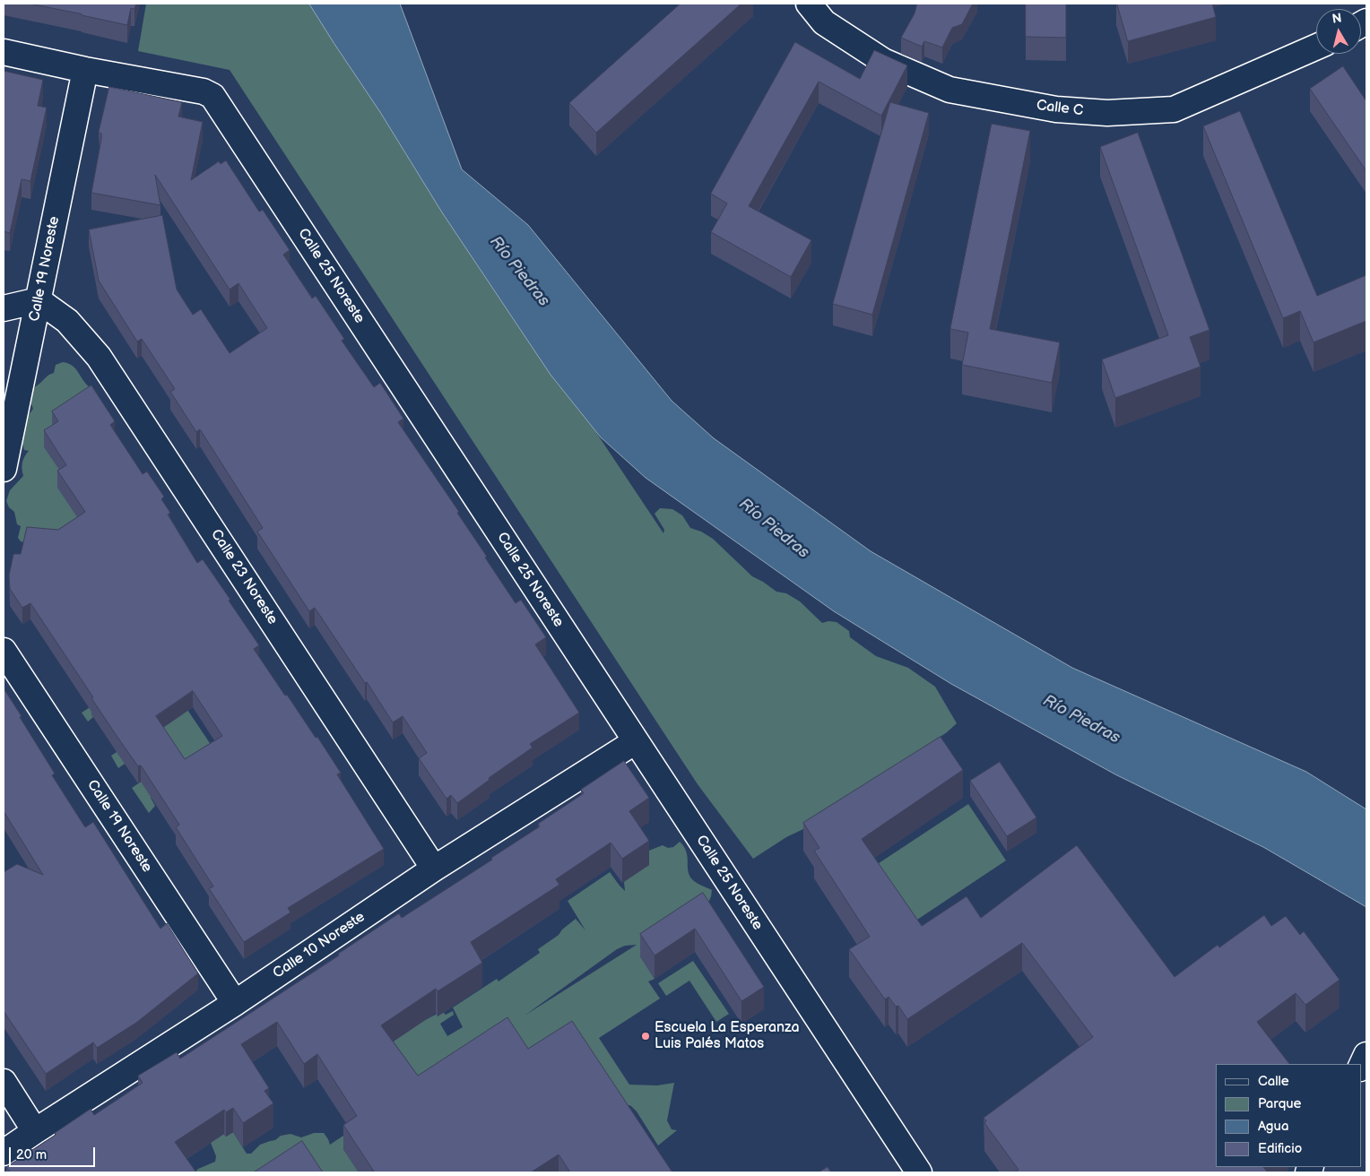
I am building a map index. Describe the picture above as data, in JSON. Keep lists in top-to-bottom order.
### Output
{
  "streets": {
    "street": [
      "Calle C",
      "Calle 19 Noreste",
      "Calle 25 Noreste",
      "Calle 23 Noreste",
      "Calle 10 Noreste"
    ]
  },
  "crossings": [
    ["Calle 19 Noreste", "Calle 25 Noreste"],
    ["Calle 19 Noreste", "Calle 23 Noreste"],
    ["Calle 19 Noreste", "Calle 10 Noreste"],
    ["Calle 25 Noreste", "Calle 10 Noreste"],
    ["Calle 23 Noreste", "Calle 10 Noreste"]
  ],
  "water": ["Río Piedras"],
  "places": ["Escuela La Esperanza Luis Palés Matos"],
  "legend": [
    "Calle",
    "Parque",
    "Agua",
    "Edificio"
  ],
  "scale_bar": "20 m",
  "north": "top"
}
